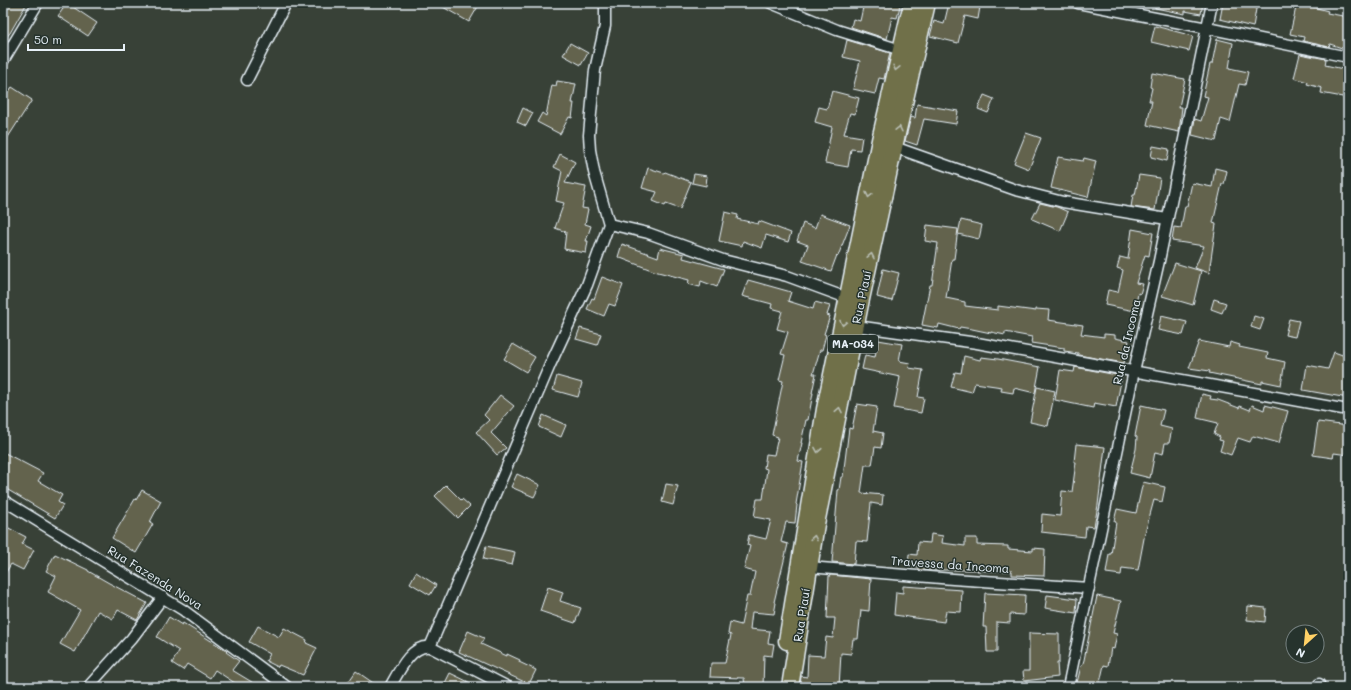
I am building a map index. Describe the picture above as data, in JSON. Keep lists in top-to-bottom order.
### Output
{
  "streets": {
    "main road": ["Rua Piauí", "MA-034"],
    "street": ["Rua da Incoma", "Travessa da Incoma", "Rua Fazenda Nova"]
  },
  "crossings": [
    ["Rua Piauí", "Travessa da Incoma"],
    ["Rua da Incoma", "Travessa da Incoma"]
  ],
  "scale_bar": "50 m",
  "north": "bottom left"
}
